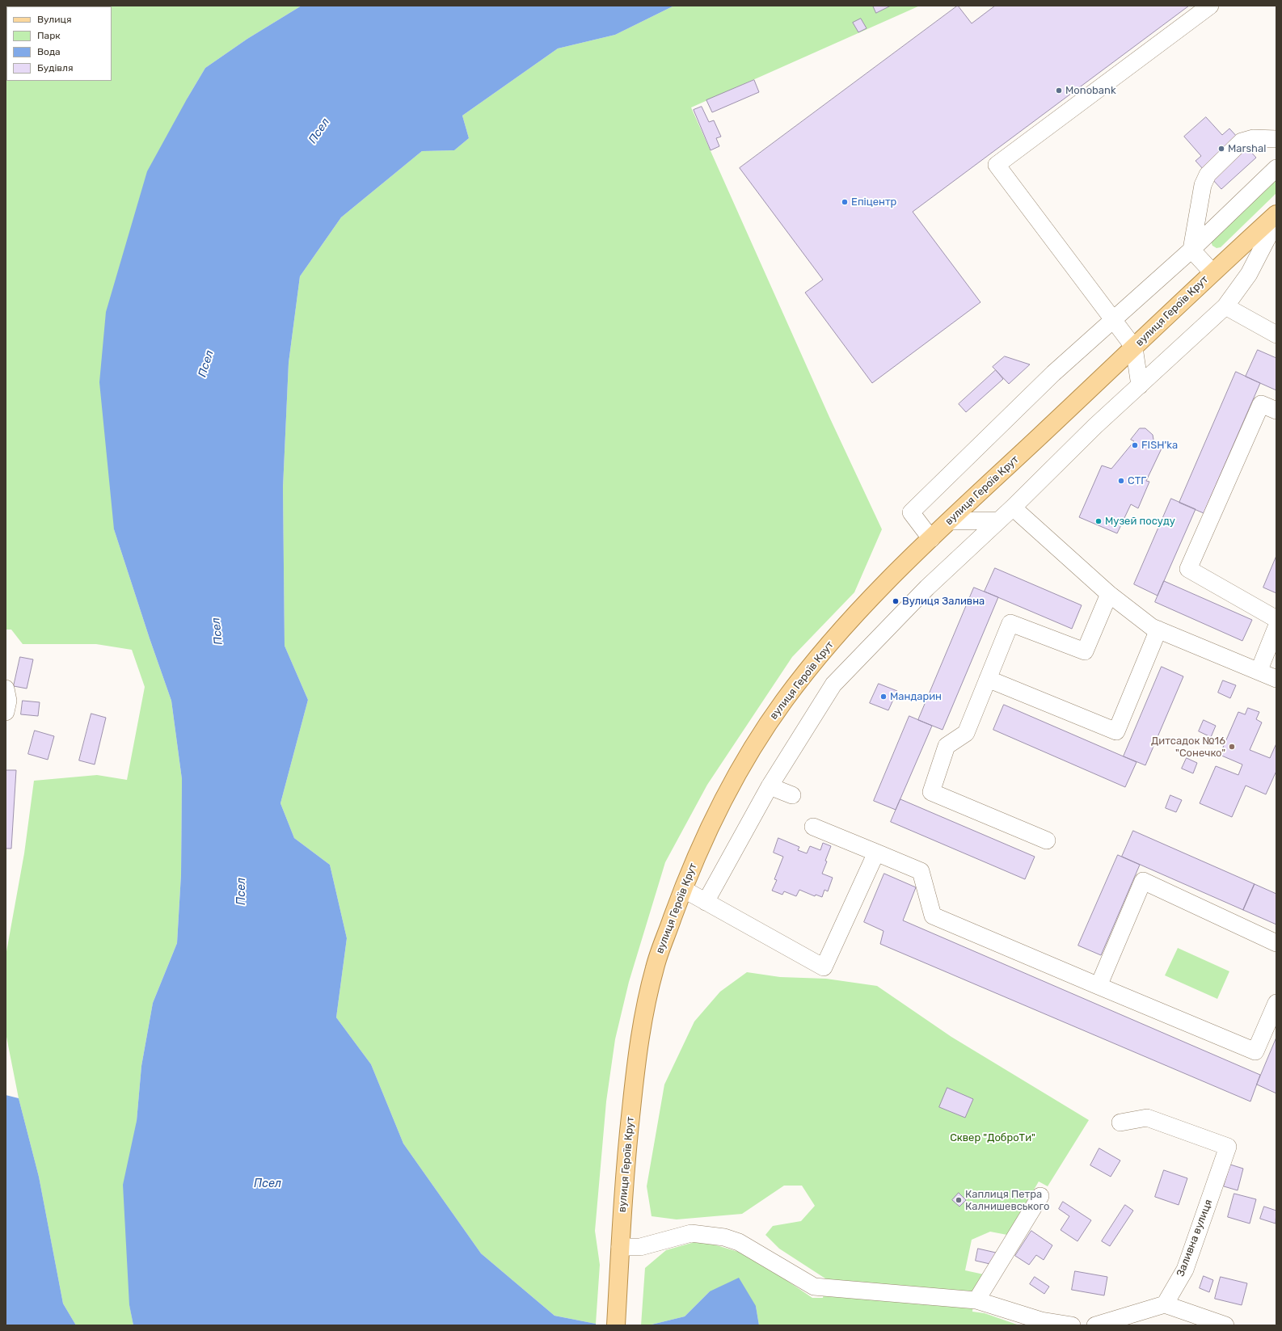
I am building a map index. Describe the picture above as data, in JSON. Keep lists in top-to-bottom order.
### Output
{
  "streets": {
    "main road": ["вулиця Героїв Крут"],
    "street": ["Заливна вулиця"]
  },
  "water": ["Псел"],
  "parks": ["Сквер \"ДоброТи\""],
  "places": [
    "Monobank",
    "Marshal",
    "Епіцентр",
    "FISH'ka",
    "СТГ",
    "Музей посуду",
    "Вулиця Заливна",
    "Мандарин",
    "Дитсадок №16 \"Сонечко\"",
    "Каплиця Петра Калнишевського"
  ],
  "legend": [
    "Вулиця",
    "Парк",
    "Вода",
    "Будівля"
  ]
}
